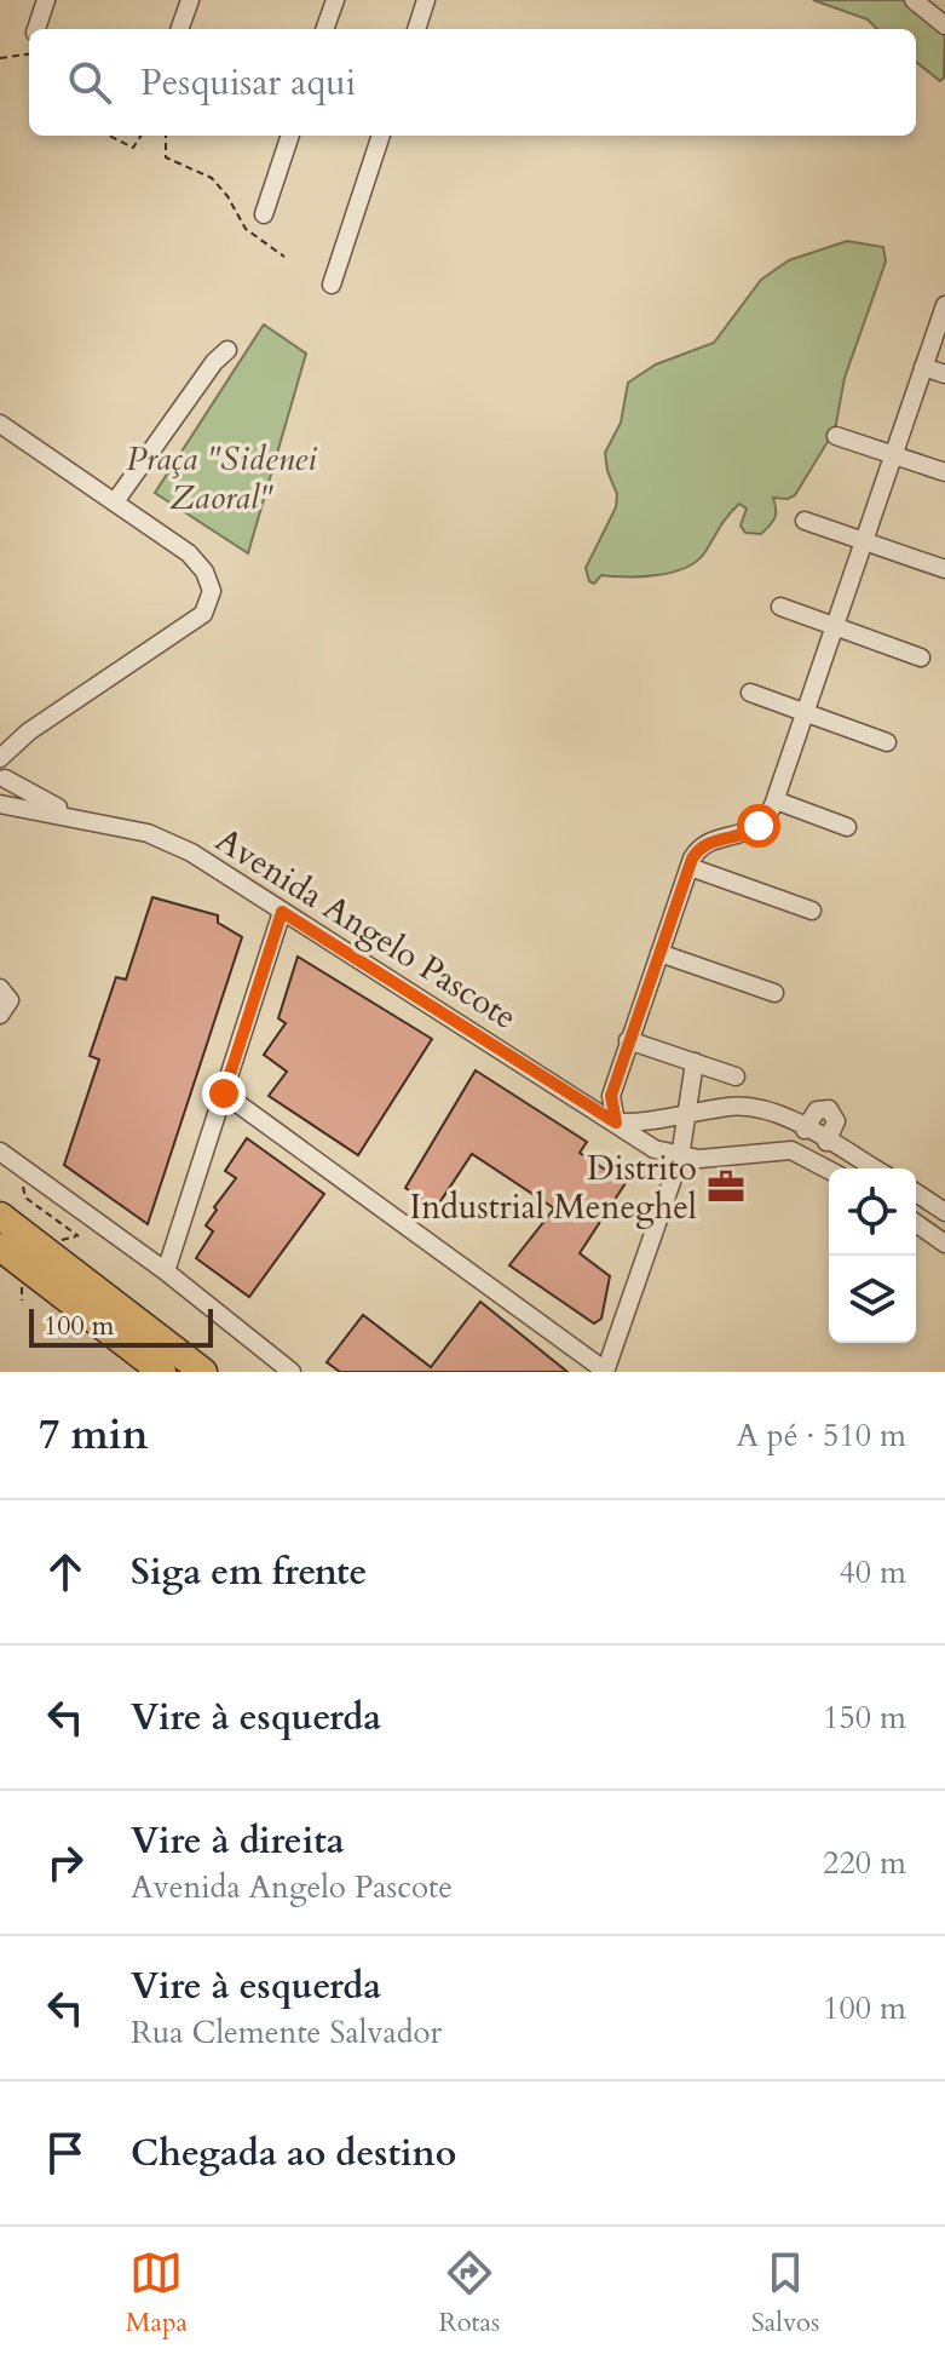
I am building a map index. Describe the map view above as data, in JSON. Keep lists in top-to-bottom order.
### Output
{
  "streets": {
    "street": ["Avenida Angelo Pascote"]
  },
  "parks": ["Praça \"Sidenei Zaoral\""],
  "places": {
    "office": ["Distrito Industrial Meneghel"]
  },
  "scale_bar": "100 m",
  "page": {
    "search": "Pesquisar aqui",
    "scale": "100 m",
    "heading": ["7 min", "A pé · 510 m"],
    "list": [
      ["Siga em frente", "40 m"],
      ["Vire à esquerda", "150 m"],
      ["Vire à direita", "Avenida Angelo Pascote", "220 m"],
      ["Vire à esquerda", "Rua Clemente Salvador", "100 m"],
      "Chegada ao destino"
    ],
    "nav": ["Mapa", "Rotas", "Salvos"]
  }
}
